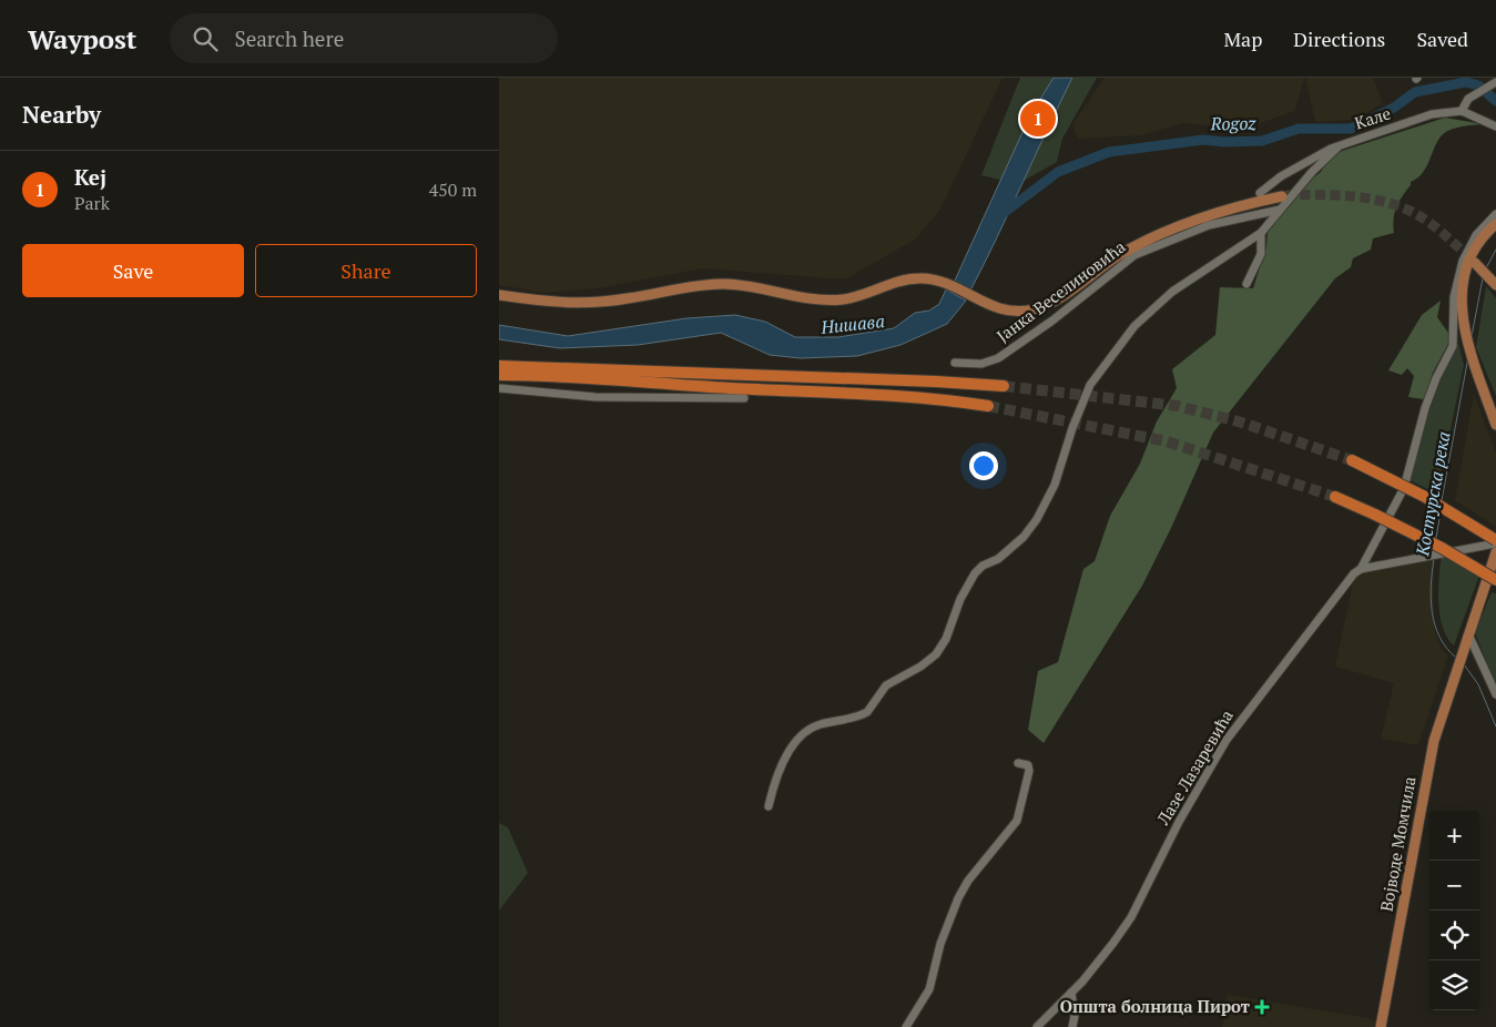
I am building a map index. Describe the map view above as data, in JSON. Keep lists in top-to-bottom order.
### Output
{
  "streets": {
    "main road": ["Војводе Момчила"],
    "street": ["Кале", "Јанка Веселиновића", "Лазе Лазаревића"]
  },
  "water": ["Rogoz", "Нишава", "Костурска река"],
  "places": {
    "health": ["Општа болница Пирот"]
  },
  "page": {
    "header": "Waypost",
    "search": "Search here",
    "nav": ["Map", "Directions", "Saved"],
    "heading": "Nearby",
    "pins": "1",
    "list": [
      {
        "mark": "1",
        "name": "Кеј",
        "note": "Park",
        "value": "450 m"
      }
    ],
    "buttons": ["Save", "Share"],
    "map_buttons": ["+", "−"]
  }
}
